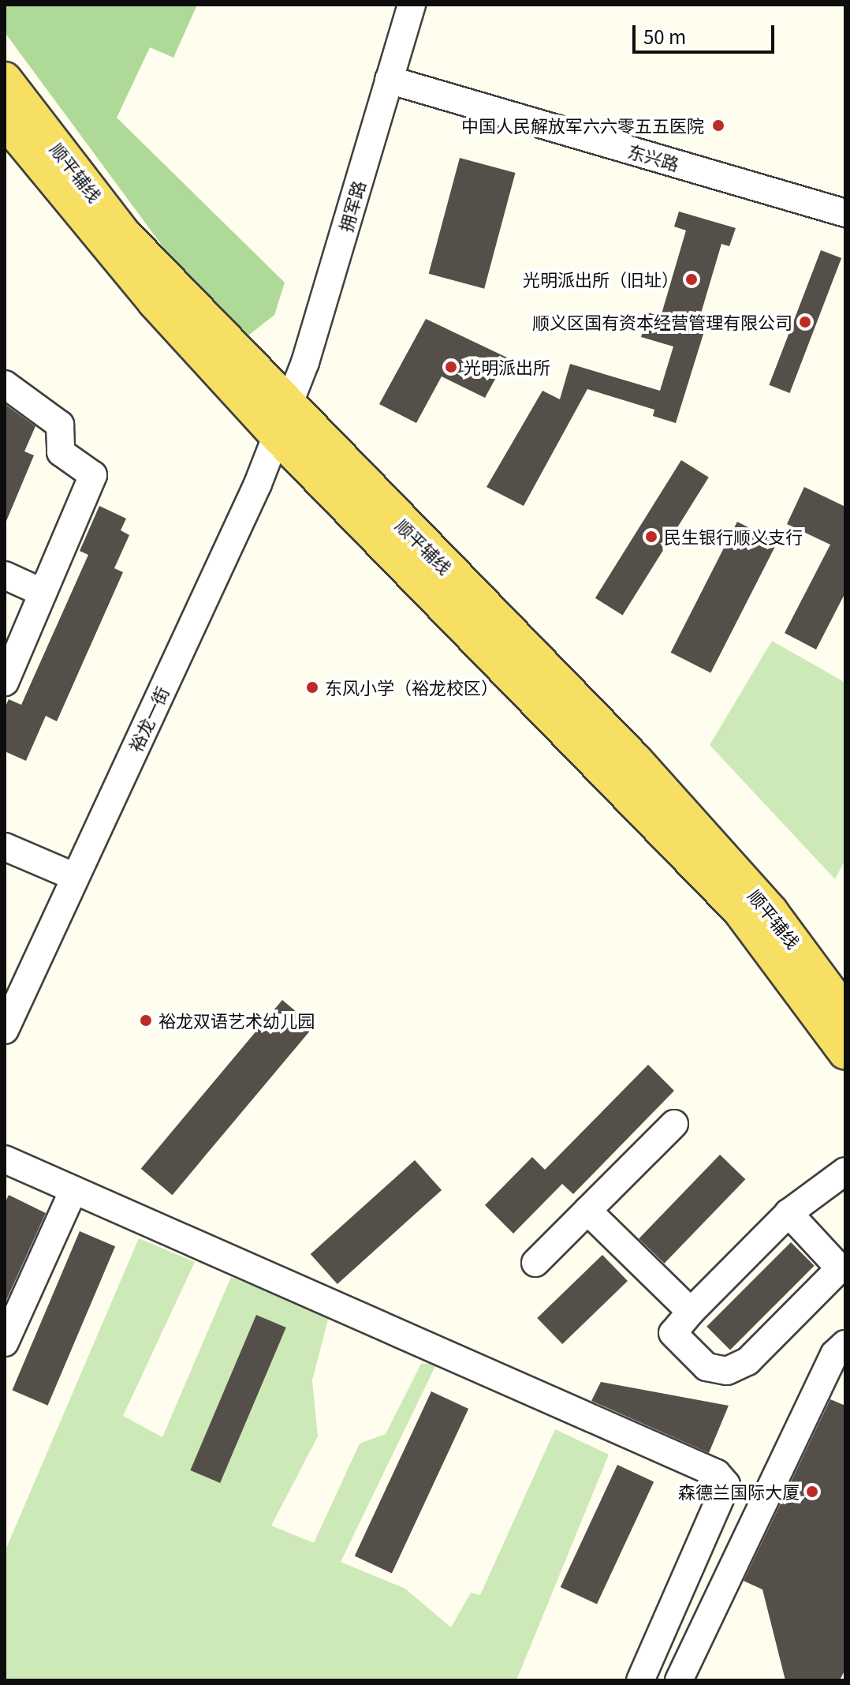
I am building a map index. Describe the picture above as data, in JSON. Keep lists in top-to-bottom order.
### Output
{
  "streets": {
    "main road": ["顺平辅线"],
    "street": ["东兴路", "拥军路", "裕龙一街"]
  },
  "crossings": [
    ["东兴路", "拥军路"],
    ["顺平辅线", "拥军路"],
    ["顺平辅线", "裕龙一街"],
    ["拥军路", "裕龙一街"]
  ],
  "places": [
    "中国人民解放军六六零五五医院",
    "光明派出所（旧址）",
    "顺义区国有资本经营管理有限公司",
    "光明派出所",
    "民生银行顺义支行",
    "东风小学（裕龙校区）",
    "裕龙双语艺术幼儿园",
    "森德兰国际大厦"
  ],
  "scale_bar": "50 m"
}
